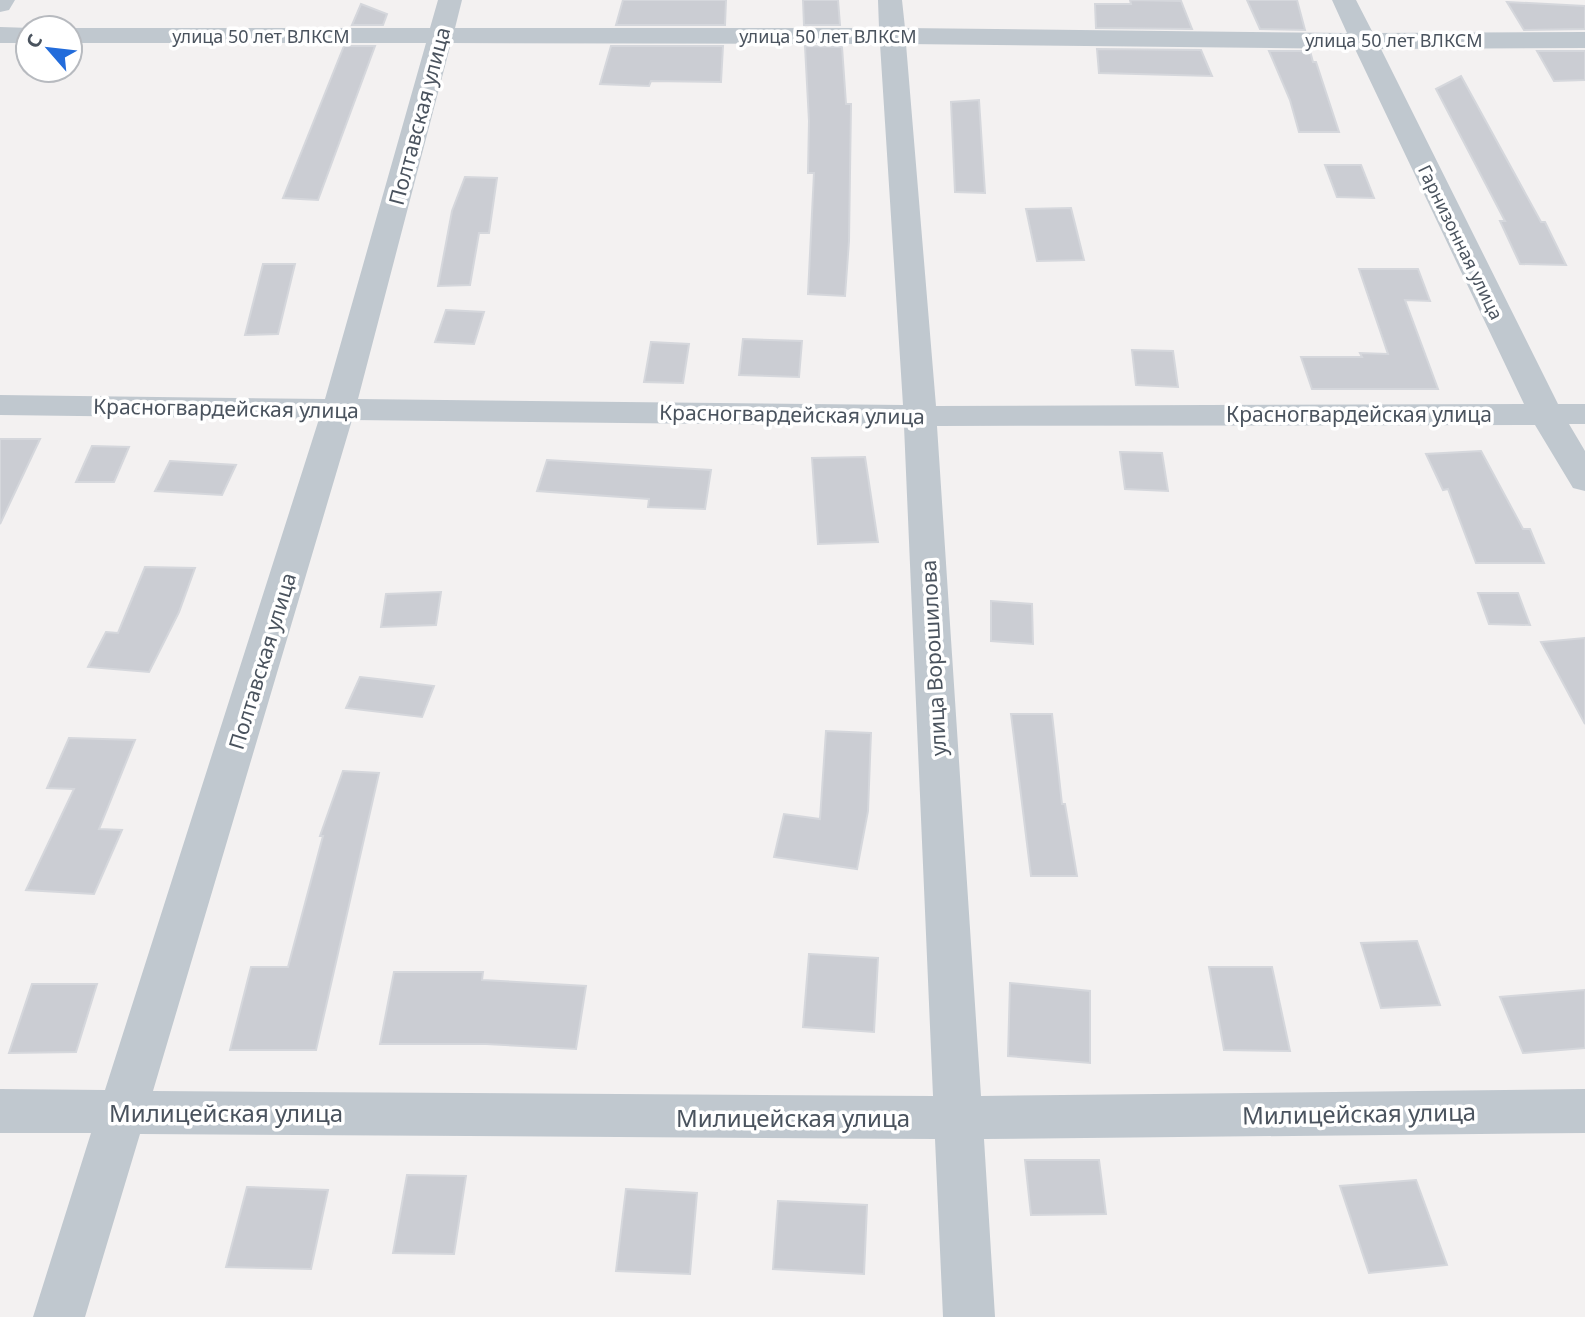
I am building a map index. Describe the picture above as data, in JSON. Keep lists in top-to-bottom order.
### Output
{
  "streets": {
    "street": [
      "улица 50 лет ВЛКСМ",
      "Полтавская улица",
      "Гарнизонная улица",
      "Красногвардейская улица",
      "улица Ворошилова",
      "Милицейская улица"
    ]
  },
  "crossings": [
    ["улица 50 лет ВЛКСМ", "Полтавская улица"],
    ["улица 50 лет ВЛКСМ", "Гарнизонная улица"],
    ["улица 50 лет ВЛКСМ", "улица Ворошилова"],
    ["Полтавская улица", "Красногвардейская улица"],
    ["Полтавская улица", "Милицейская улица"],
    ["Гарнизонная улица", "Красногвардейская улица"],
    ["Красногвардейская улица", "улица Ворошилова"],
    ["улица Ворошилова", "Милицейская улица"]
  ],
  "north": "top left"
}
